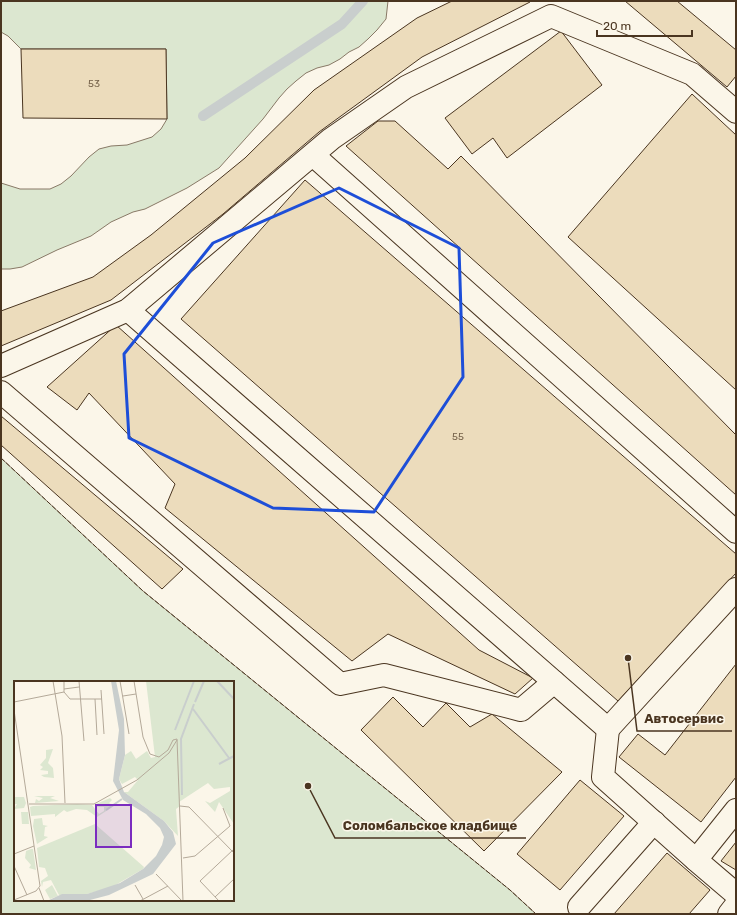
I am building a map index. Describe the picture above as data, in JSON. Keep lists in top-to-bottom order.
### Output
{
  "places": ["Автосервис", "Соломбальское кладбище"],
  "house_numbers": ["53", "55"],
  "scale_bar": "20 m"
}
